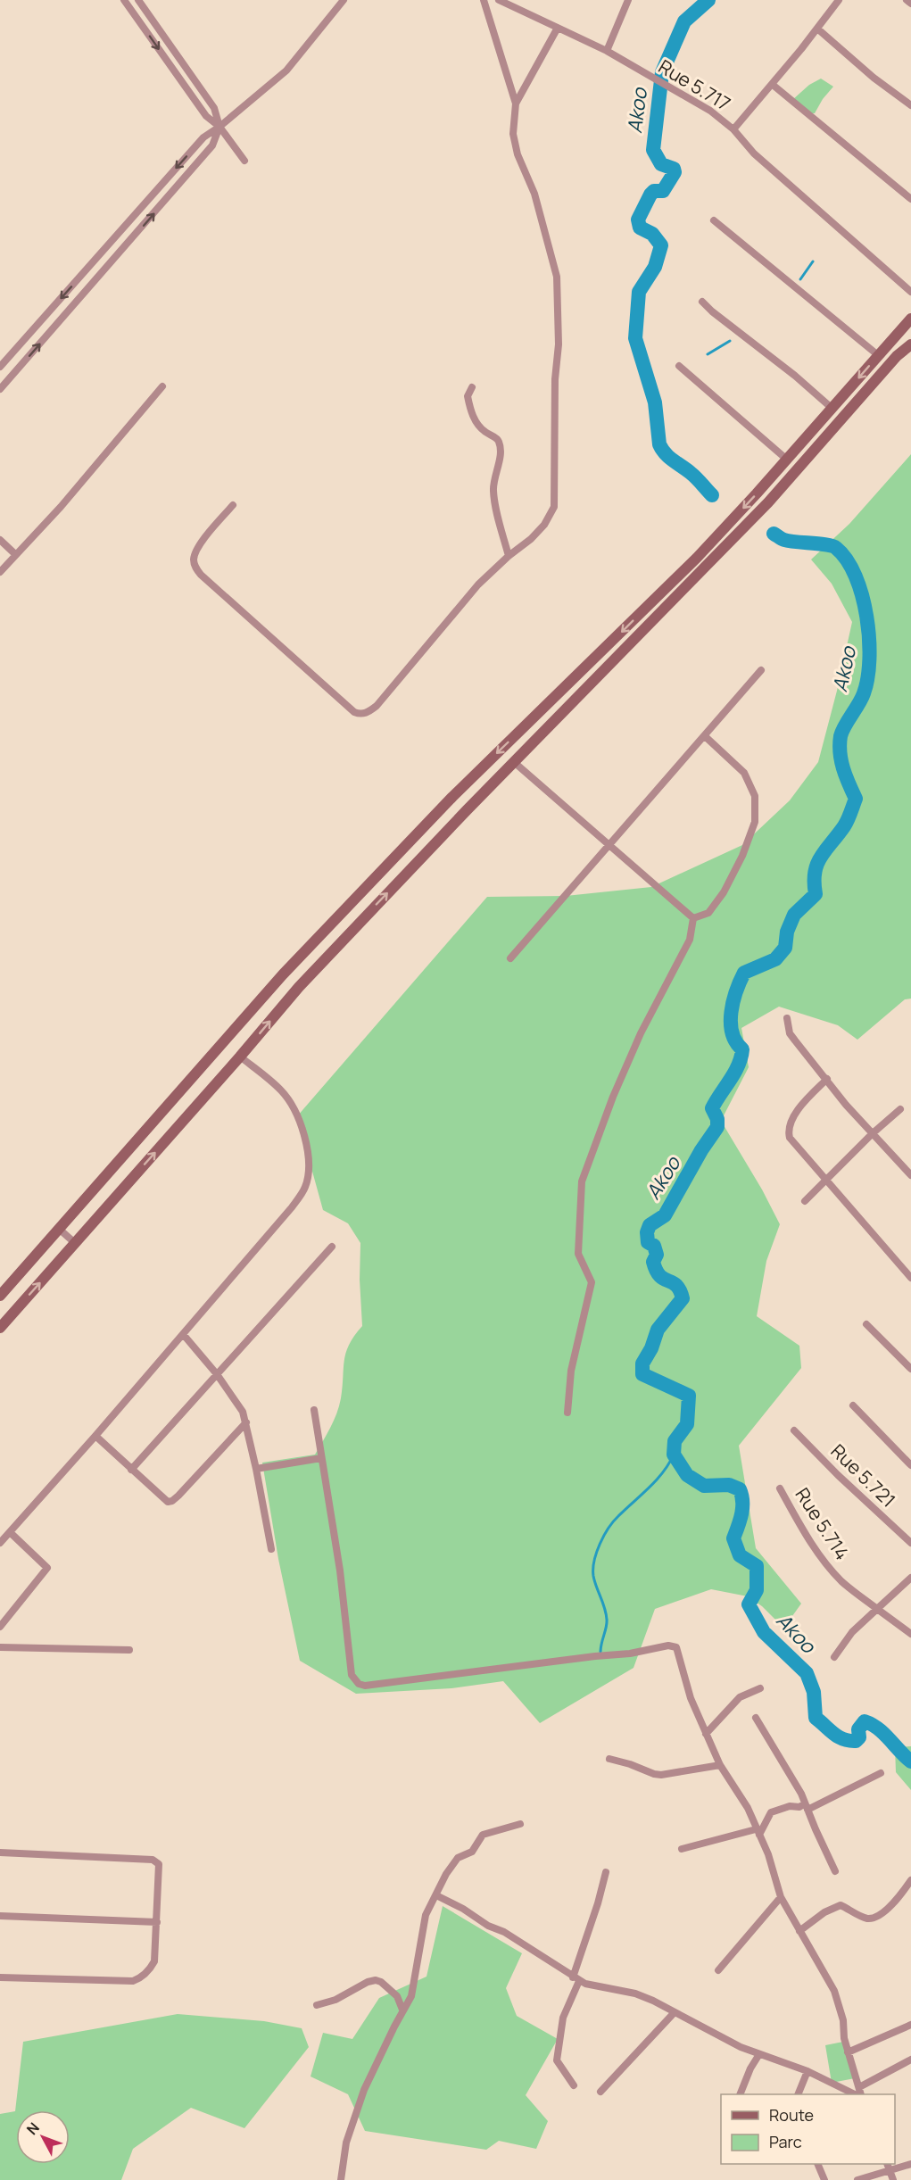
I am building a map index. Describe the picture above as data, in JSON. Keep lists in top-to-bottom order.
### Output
{
  "streets": {
    "street": ["Rue 5.717", "Rue 5.721", "Rue 5.714"]
  },
  "water": ["Akoo"],
  "legend": ["Route", "Parc"],
  "north": "top left"
}
